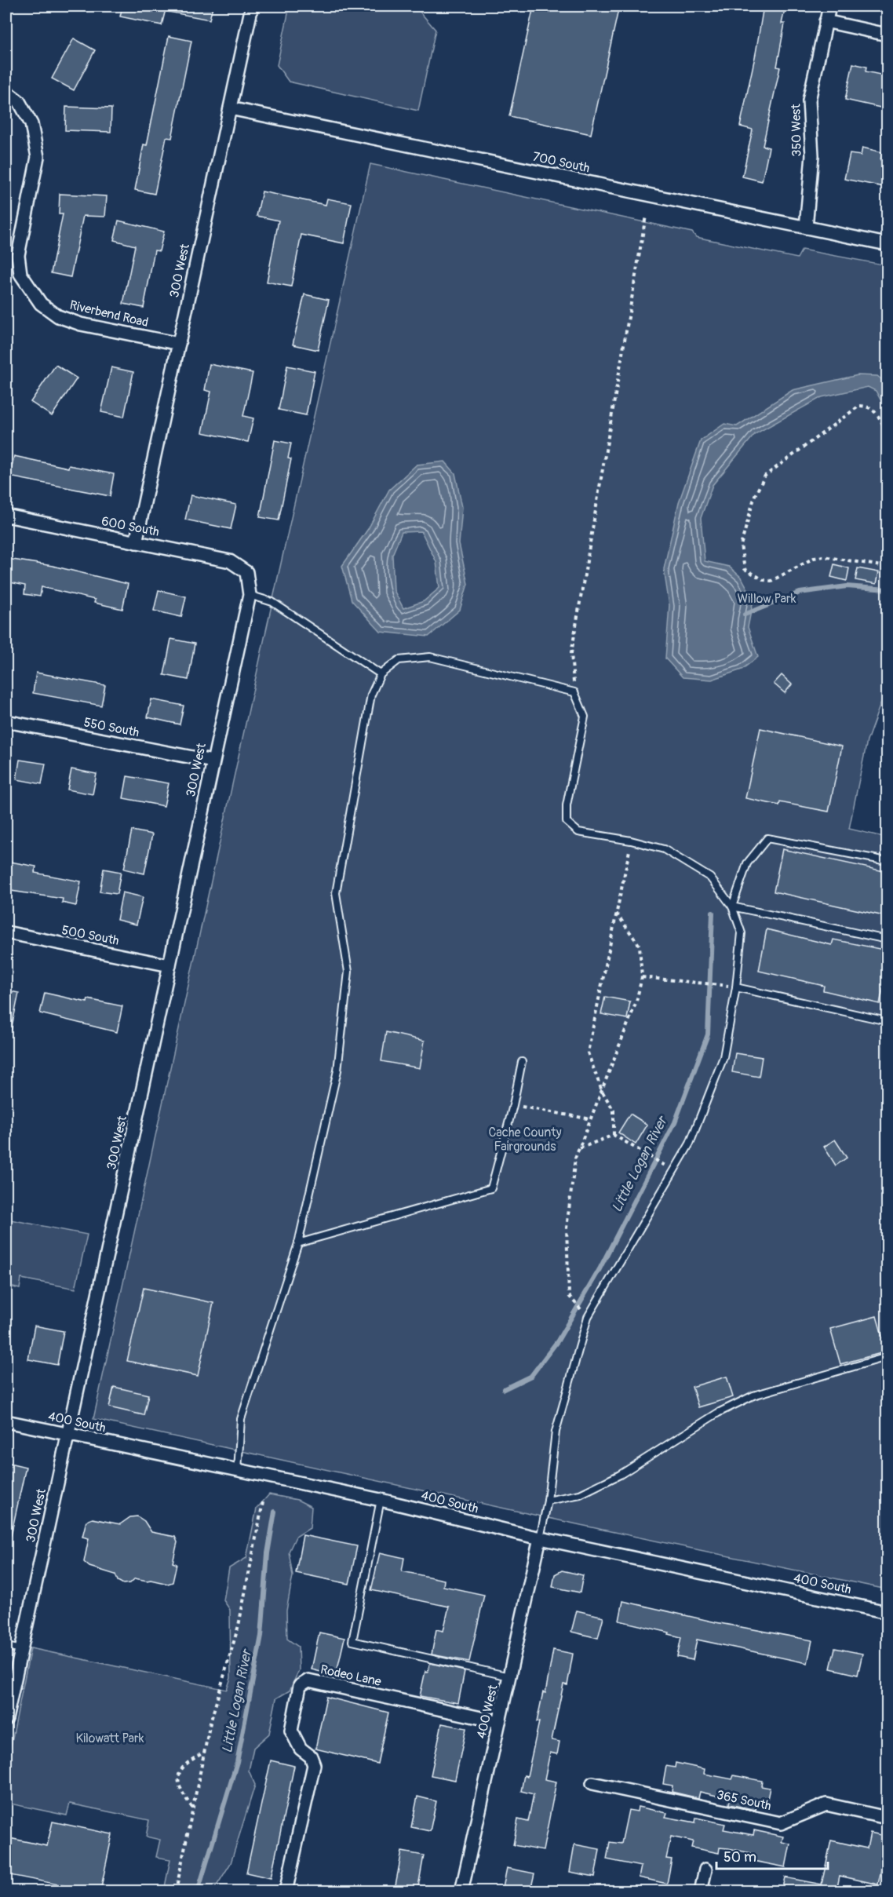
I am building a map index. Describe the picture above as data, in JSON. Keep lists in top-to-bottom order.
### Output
{
  "streets": {
    "street": [
      "350 West",
      "700 South",
      "300 West",
      "Riverbend Road",
      "600 South",
      "550 South",
      "500 South",
      "400 South",
      "Rodeo Lane",
      "400 West",
      "365 South"
    ]
  },
  "crossings": [
    ["350 West", "700 South"],
    ["700 South", "300 West"],
    ["300 West", "Riverbend Road"],
    ["300 West", "600 South"],
    ["300 West", "550 South"],
    ["300 West", "500 South"],
    ["300 West", "400 South"],
    ["400 South", "400 West"],
    ["Rodeo Lane", "400 West"]
  ],
  "water": ["Little Logan River"],
  "parks": ["Willow Park", "Cache County Fairgrounds", "Kilowatt Park"],
  "scale_bar": "50 m"
}
